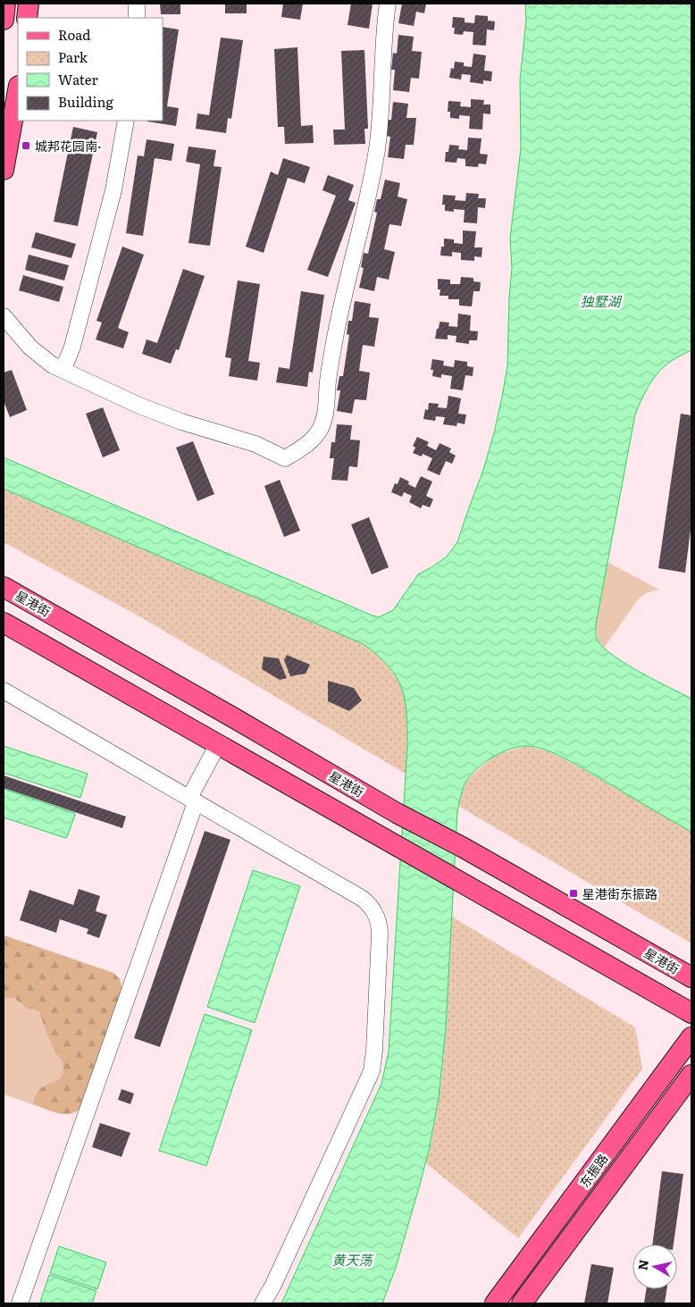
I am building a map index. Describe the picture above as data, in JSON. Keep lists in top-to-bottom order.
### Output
{
  "streets": {
    "main road": ["星港街", "东振路"]
  },
  "water": ["独墅湖", "黄天荡"],
  "places": {
    "transit": ["城邦花园南·", "星港街东振路"]
  },
  "legend": [
    "Road",
    "Park",
    "Water",
    "Building"
  ],
  "north": "left"
}
